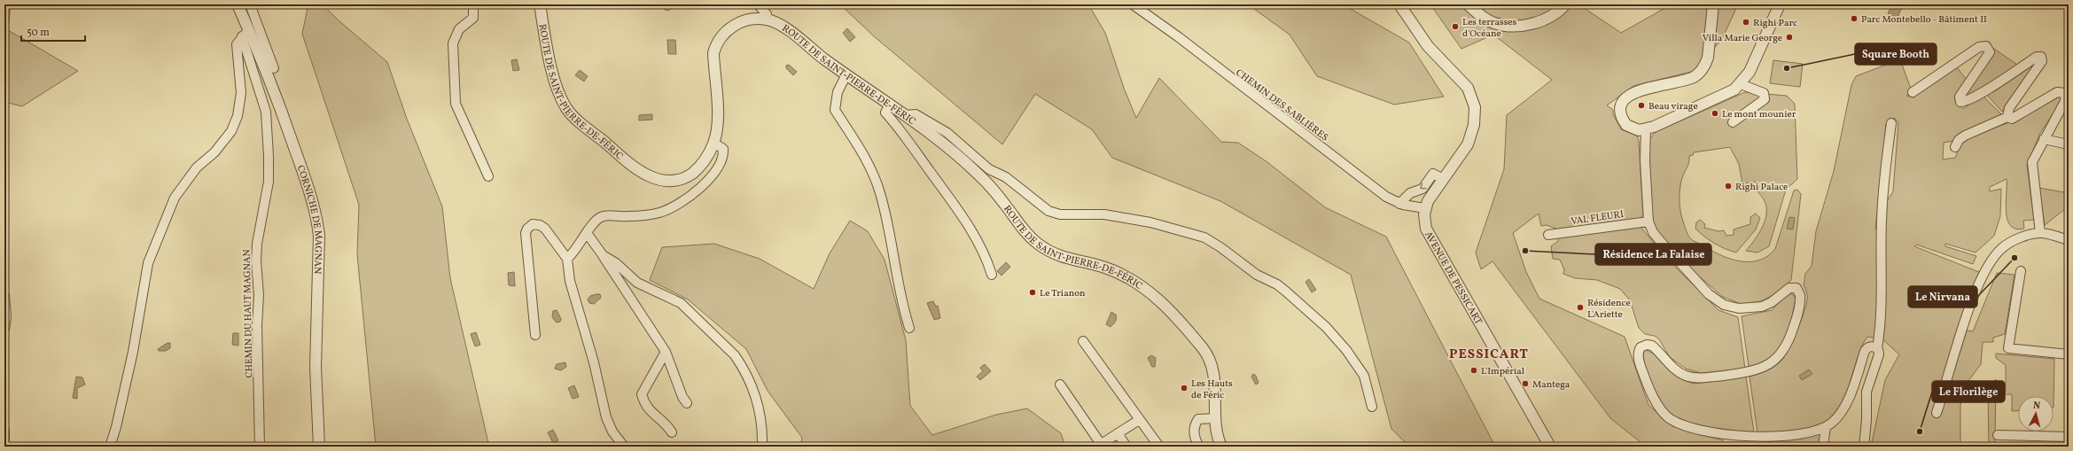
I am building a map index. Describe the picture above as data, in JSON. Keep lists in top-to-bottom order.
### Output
{
  "streets": {
    "street": [
      "ROUTE DE SAINT-PIERRE-DE-FÉRIC",
      "CHEMIN DES SABLIÈRES",
      "VAL FLEURI",
      "CORNICHE DE MAGNAN",
      "AVENUE DE PESSICART",
      "CHEMIN DU HAUT MAGNAN"
    ]
  },
  "crossings": [
    ["CHEMIN DES SABLIÈRES", "AVENUE DE PESSICART"],
    ["CORNICHE DE MAGNAN", "CHEMIN DU HAUT MAGNAN"]
  ],
  "districts": ["PESSICART"],
  "places": [
    "Parc Montebello - Bâtiment II",
    "Righi Parc",
    "Les terrasses d'Océane",
    "Villa Marie George",
    "Square Booth",
    "Beau virage",
    "Le mont mounier",
    "Righi Palace",
    "Résidence La Falaise",
    "Le Nirvana",
    "Le Trianon",
    "Résidence L'Ariette",
    "L'Impérial",
    "Mantega",
    "Les Hauts de Féric",
    "Le Florilège"
  ],
  "scale_bar": "50 m",
  "north": "top"
}
